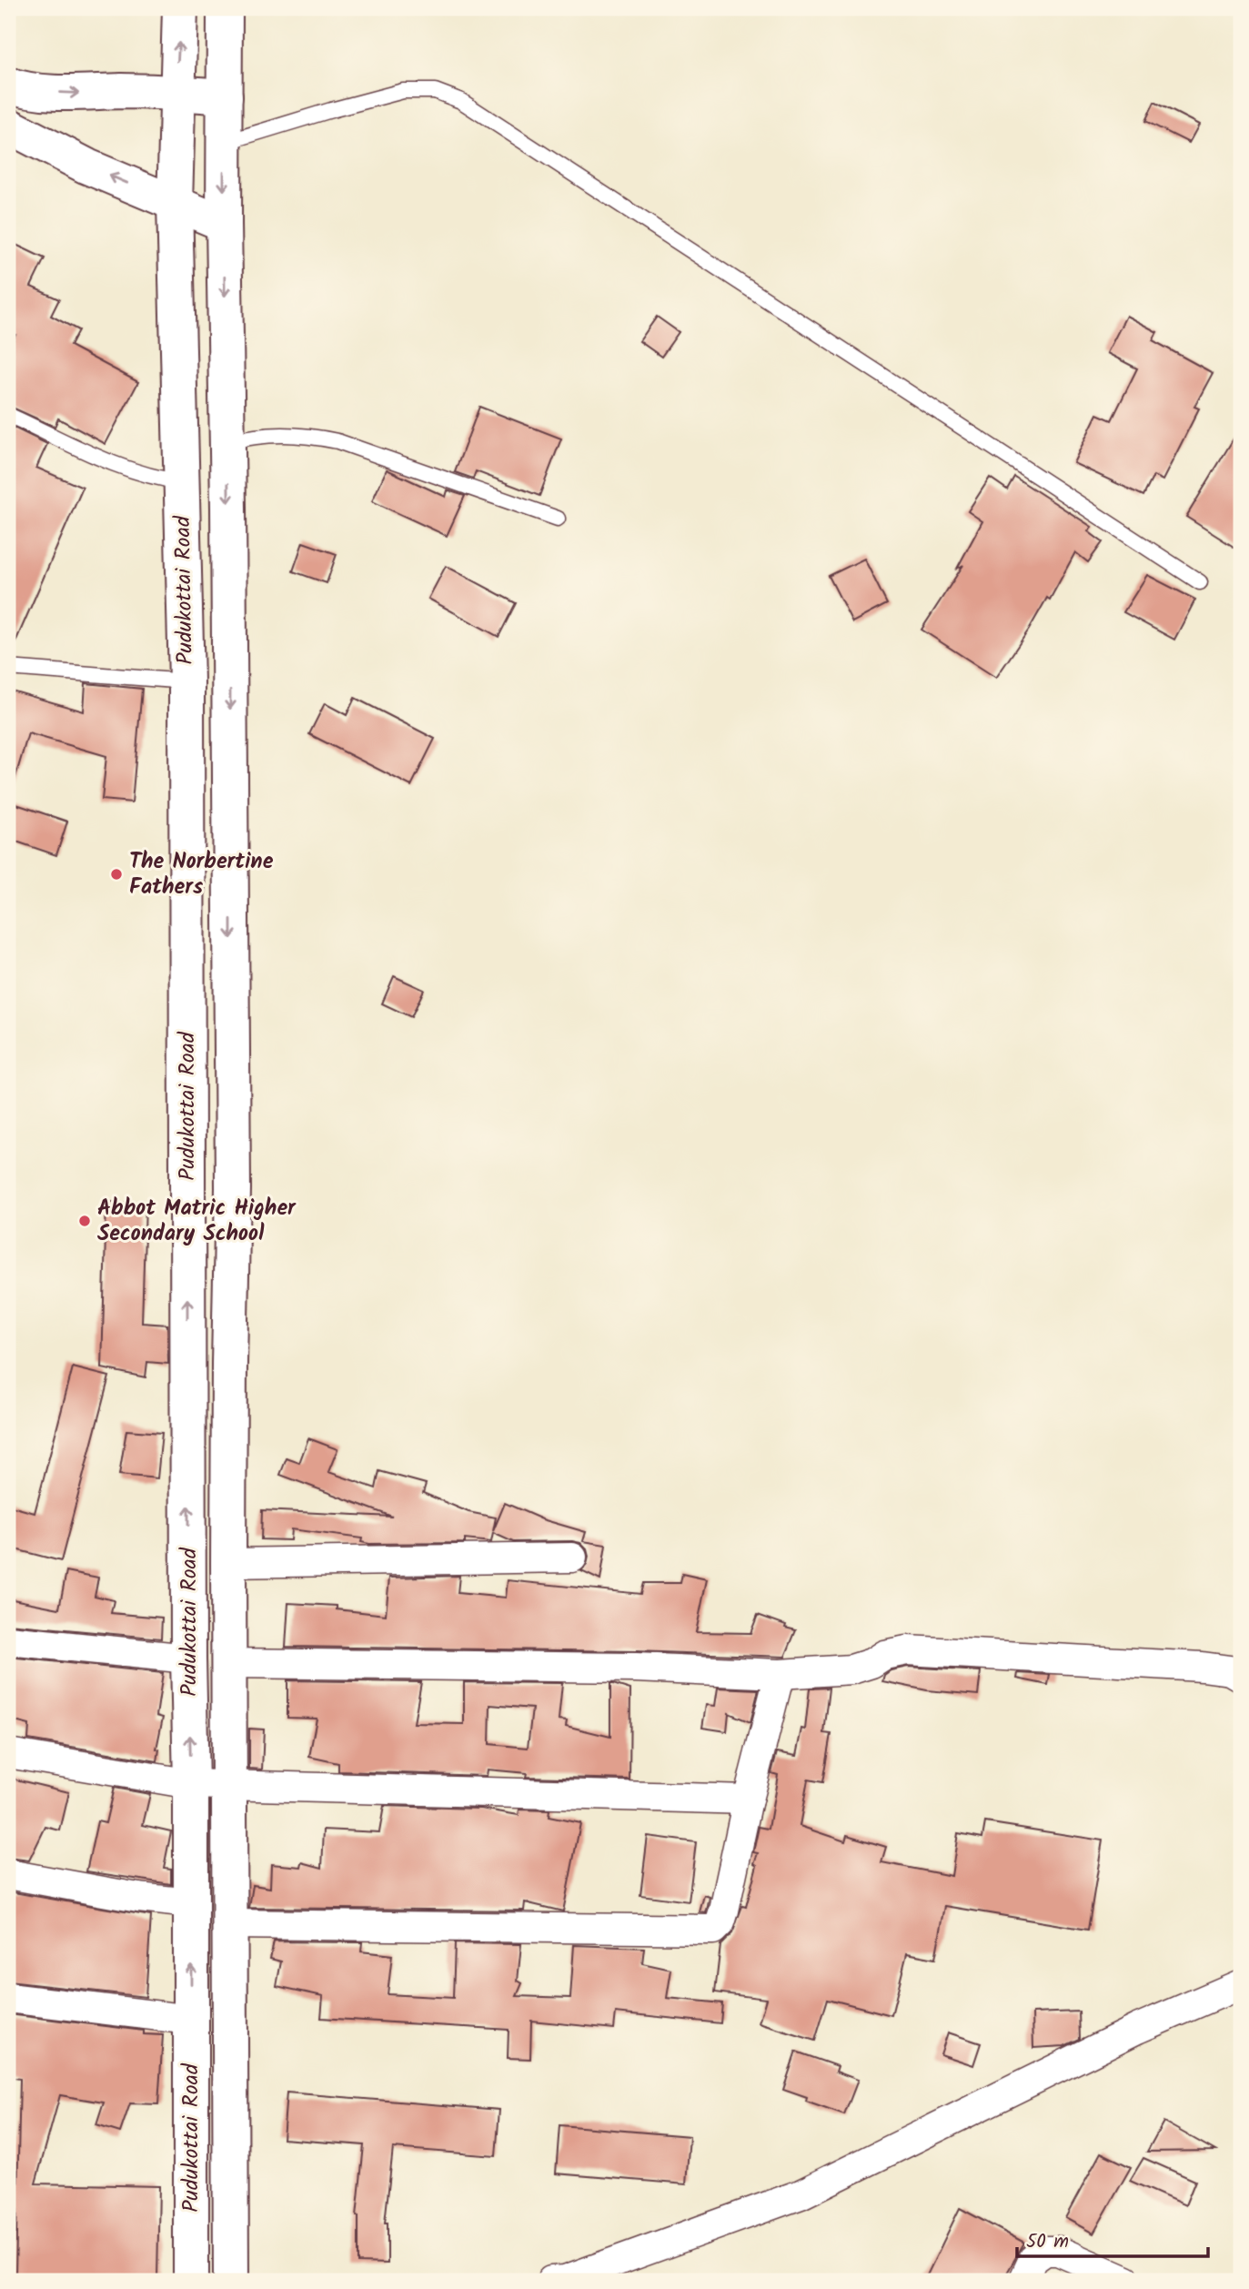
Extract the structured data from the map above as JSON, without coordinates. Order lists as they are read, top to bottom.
{
  "streets": {
    "main road": ["Pudukottai Road"]
  },
  "places": ["The Norbertine Fathers", "Abbot Matric Higher Secondary School"],
  "scale_bar": "50 m"
}
